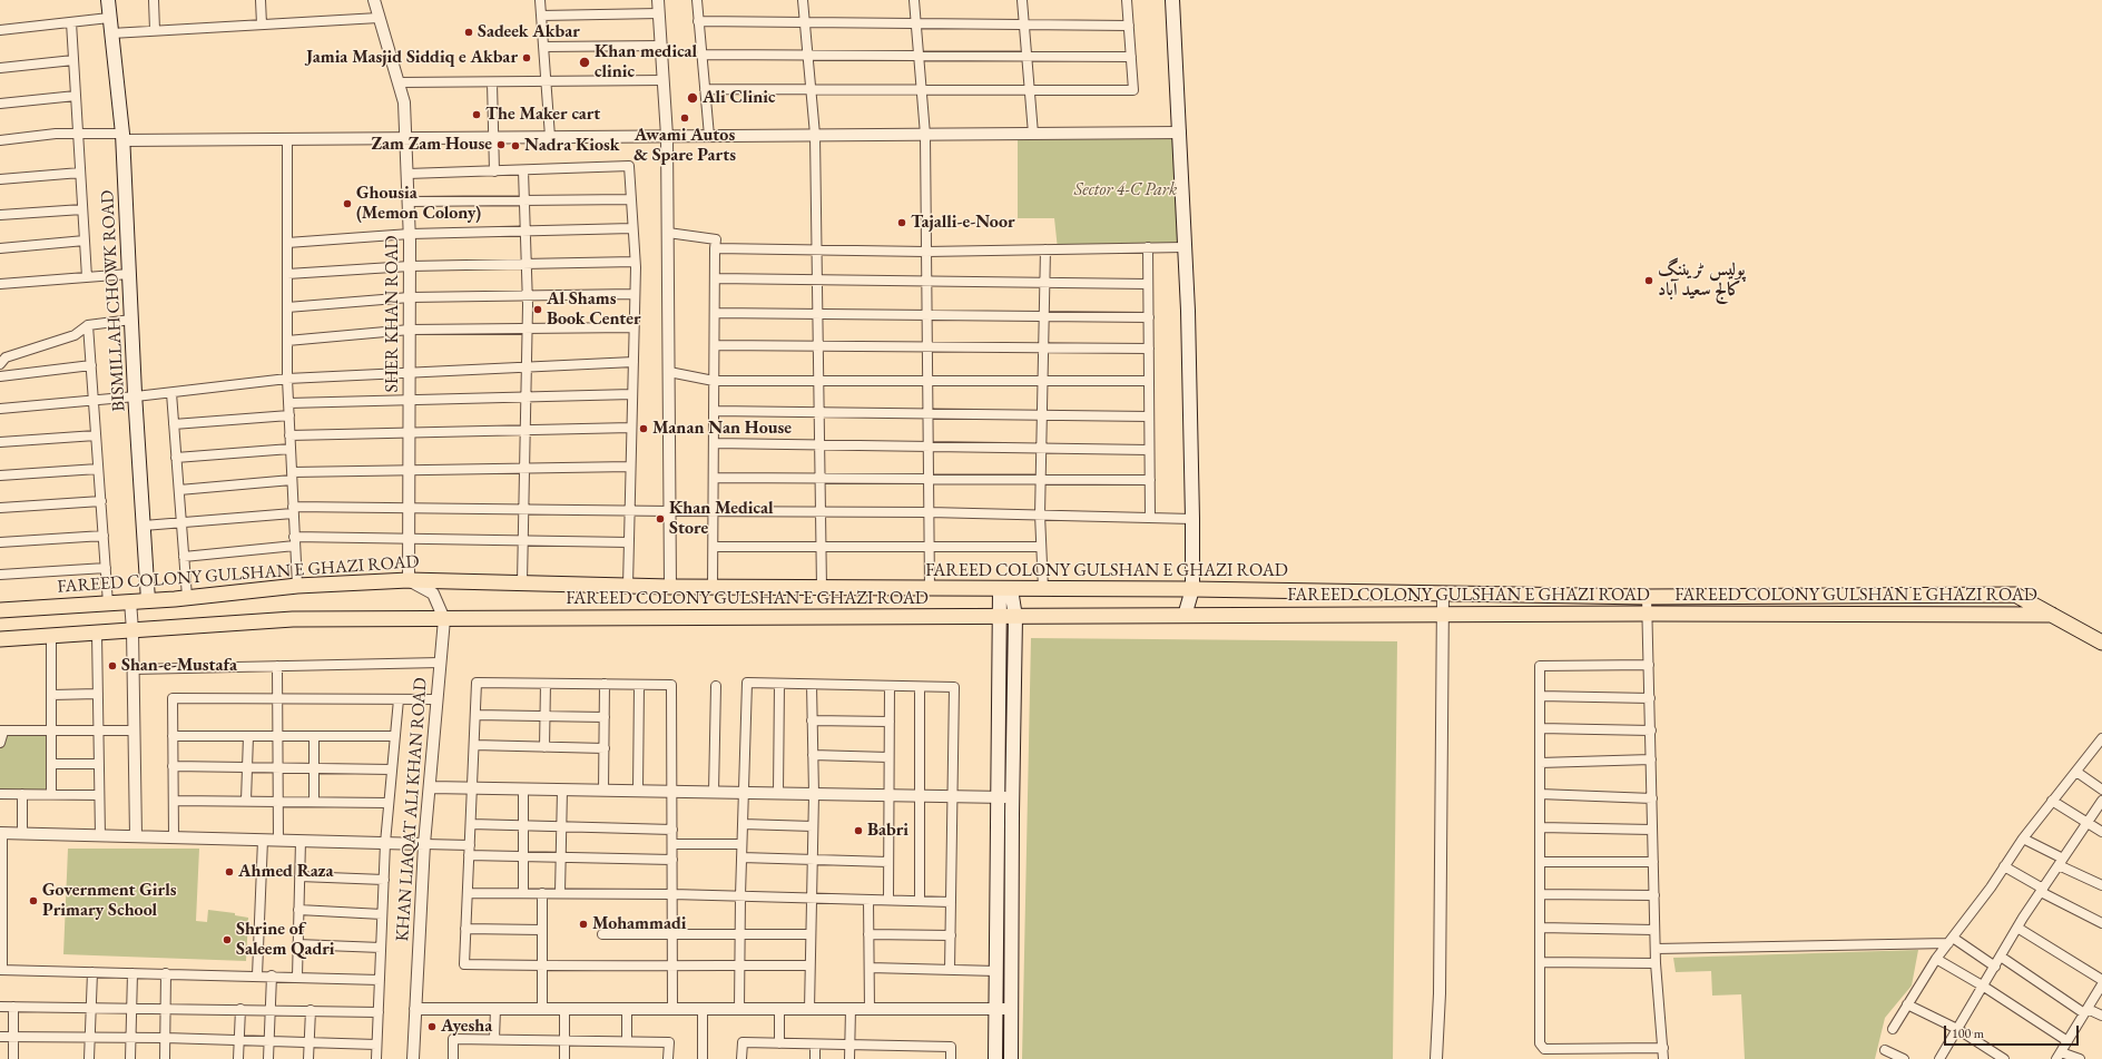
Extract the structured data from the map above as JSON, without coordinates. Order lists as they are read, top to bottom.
{
  "streets": {
    "main road": ["BISMILLAH CHOWK ROAD", "FAREED COLONY GULSHAN E GHAZI ROAD"],
    "street": ["SHER KHAN ROAD", "KHAN LIAQAT ALI KHAN ROAD"]
  },
  "crossings": [
    ["BISMILLAH CHOWK ROAD", "FAREED COLONY GULSHAN E GHAZI ROAD"],
    ["SHER KHAN ROAD", "FAREED COLONY GULSHAN E GHAZI ROAD"],
    ["SHER KHAN ROAD", "KHAN LIAQAT ALI KHAN ROAD"],
    ["FAREED COLONY GULSHAN E GHAZI ROAD", "KHAN LIAQAT ALI KHAN ROAD"]
  ],
  "parks": ["Sector 4-C Park"],
  "places": [
    "Sadeek Akbar",
    "Jamia Masjid Siddiq e Akbar",
    "Khan medical clinic",
    "Ali Clinic",
    "The Maker cart",
    "Awami Autos & Spare Parts",
    "Zam Zam House",
    "Nadra Kiosk",
    "Ghousia (Memon Colony)",
    "Tajalli-e-Noor",
    "پولیس ٹریننگ کالج سعید آباد",
    "Al Shams Book Center",
    "Manan Nan House",
    "Khan Medical Store",
    "Shan-e-Mustafa",
    "Babri",
    "Ahmed Raza",
    "Government Girls Primary School",
    "Mohammadi",
    "Shrine of Saleem Qadri",
    "Ayesha"
  ],
  "scale_bar": "100 m"
}
